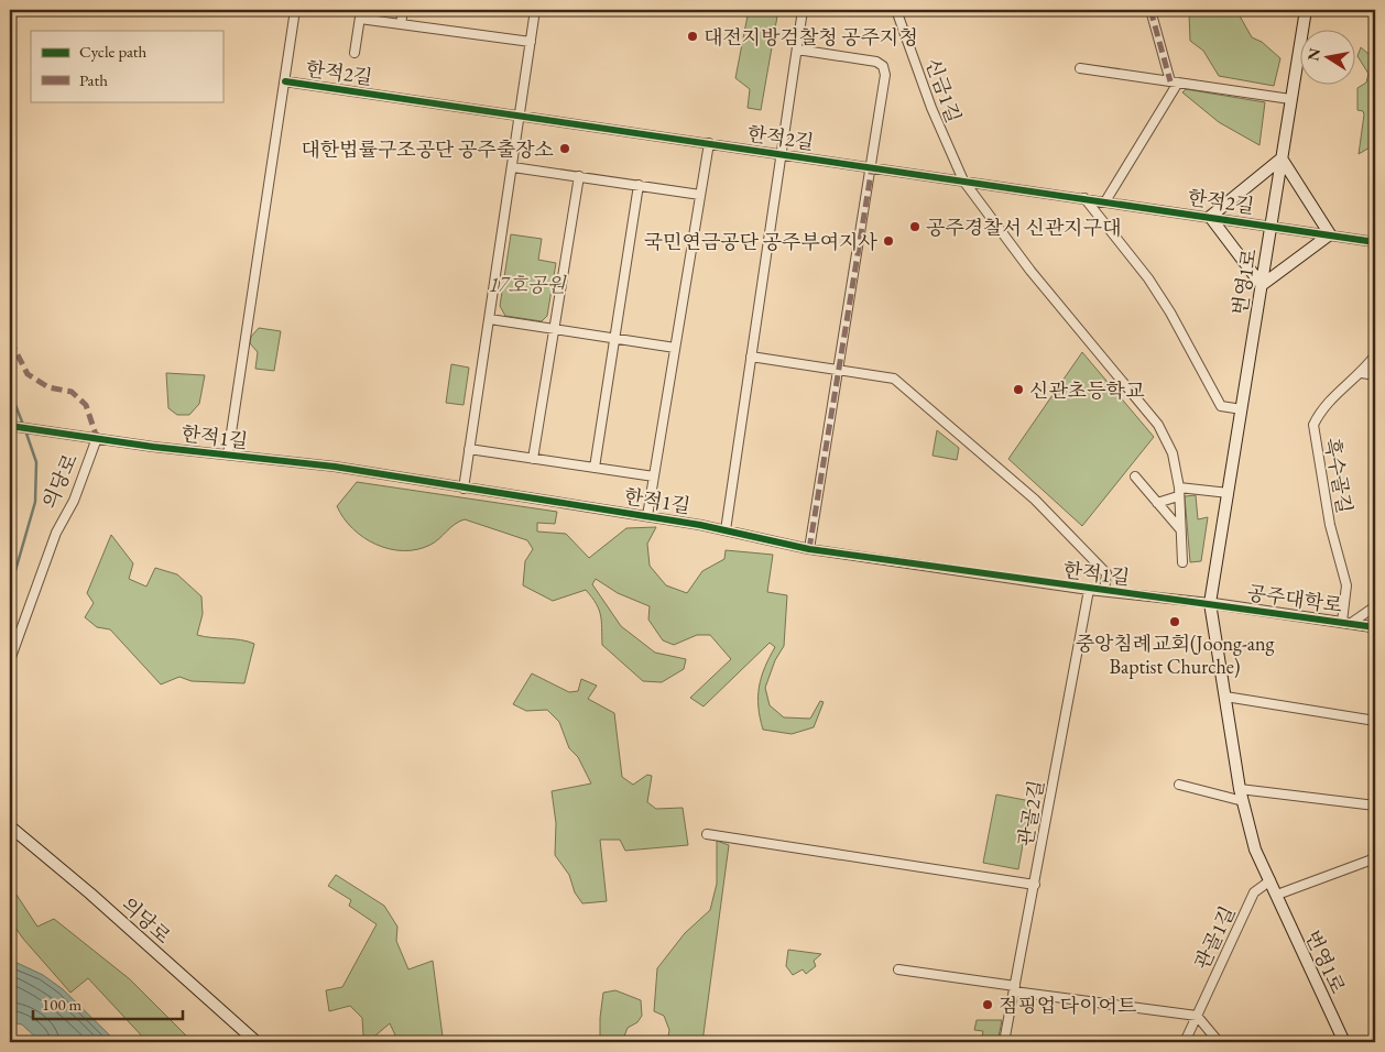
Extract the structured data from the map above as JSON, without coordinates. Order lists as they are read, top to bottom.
{
  "streets": {
    "main road": ["번영1로", "의당로"],
    "street": [
      "한적2길",
      "신금1길",
      "한적1길",
      "흑수골길",
      "공주대학로",
      "관골2길",
      "관골1길"
    ]
  },
  "crossings": [
    ["한적2길", "신금1길"],
    ["한적2길", "번영1로"],
    ["한적2길", "한적1길"],
    ["번영1로", "한적1길"],
    ["번영1로", "공주대학로"],
    ["번영1로", "관골1길"],
    ["한적1길", "의당로"],
    ["한적1길", "공주대학로"],
    ["한적1길", "관골2길"],
    ["흑수골길", "공주대학로"]
  ],
  "parks": ["17호공원"],
  "places": [
    "대전지방검찰청 공주지청",
    "대한법률구조공단 공주출장소",
    "공주경찰서 신관지구대",
    "국민연금공단 공주부여지사",
    "신관초등학교",
    "중앙침례교회(Joong-ang Baptist Churche)",
    "점핑업 다이어트"
  ],
  "legend": ["Cycle path", "Path"],
  "scale_bar": "100 m",
  "north": "left"
}
